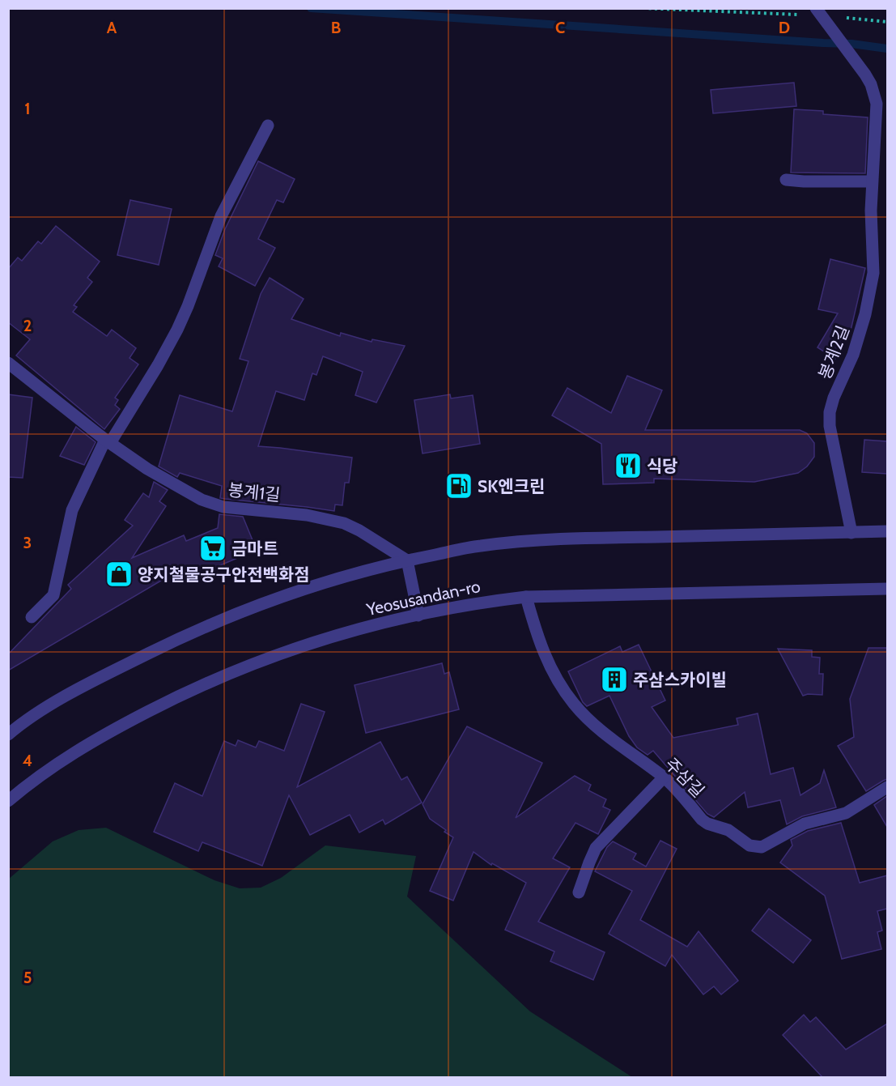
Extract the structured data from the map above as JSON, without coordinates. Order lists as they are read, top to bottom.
{
  "streets": {
    "street": [
      "봉계2길",
      "봉계1길",
      "Yeosusandan-ro",
      "주삼길"
    ]
  },
  "crossings": [
    ["Yeosusandan-ro", "주삼길"]
  ],
  "places": {
    "restaurant": ["식당"],
    "fuel station": ["SK엔크린"],
    "supermarket": ["금마트"],
    "shop": ["양지철물공구안전백화점"],
    "building": ["주삼스카이빌"]
  },
  "grid": {
    "columns": [
      "A",
      "B",
      "C",
      "D"
    ],
    "rows": [
      "1",
      "2",
      "3",
      "4",
      "5"
    ]
  }
}
